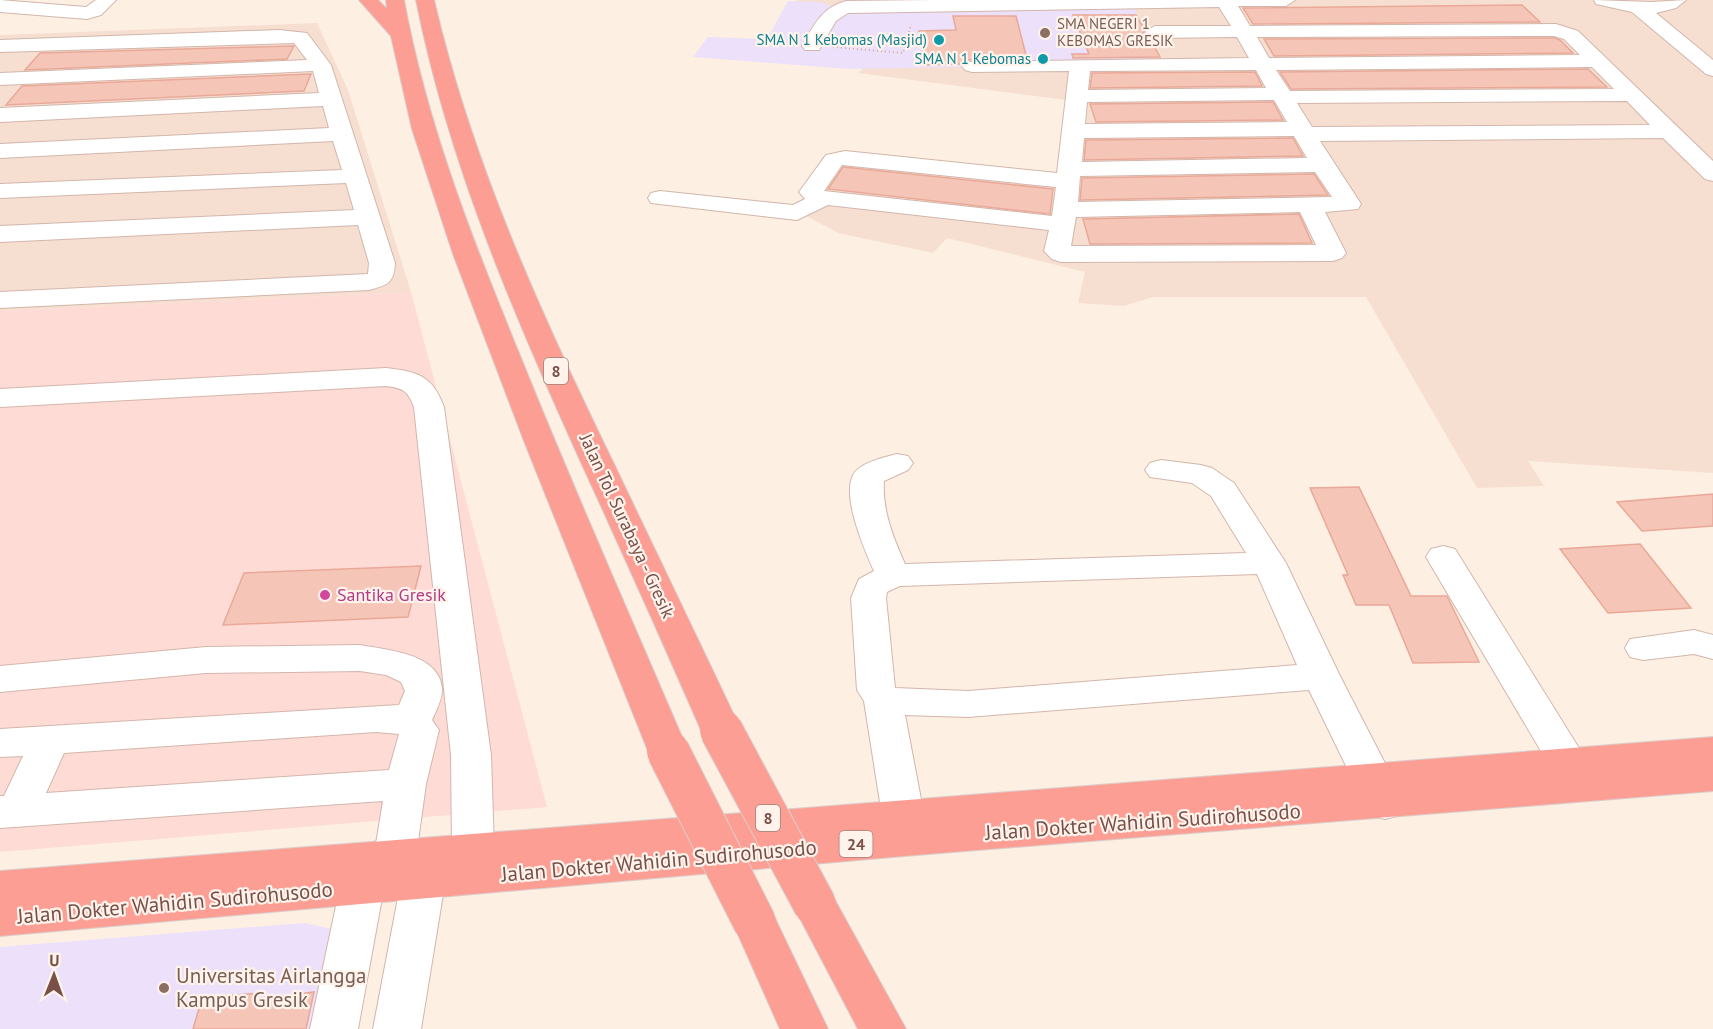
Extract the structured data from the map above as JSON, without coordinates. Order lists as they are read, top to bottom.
{
  "streets": {
    "highway": [
      "8",
      "Jalan Tol Surabaya - Gresik",
      "Jalan Dokter Wahidin Sudirohusodo",
      "24"
    ]
  },
  "places": [
    "SMA NEGERI 1 KEBOMAS GRESIK",
    "SMA N 1 Kebomas (Masjid)",
    "SMA N 1 Kebomas",
    "Santika Gresik",
    "Universitas Airlangga Kampus Gresik"
  ],
  "north": "top"
}
